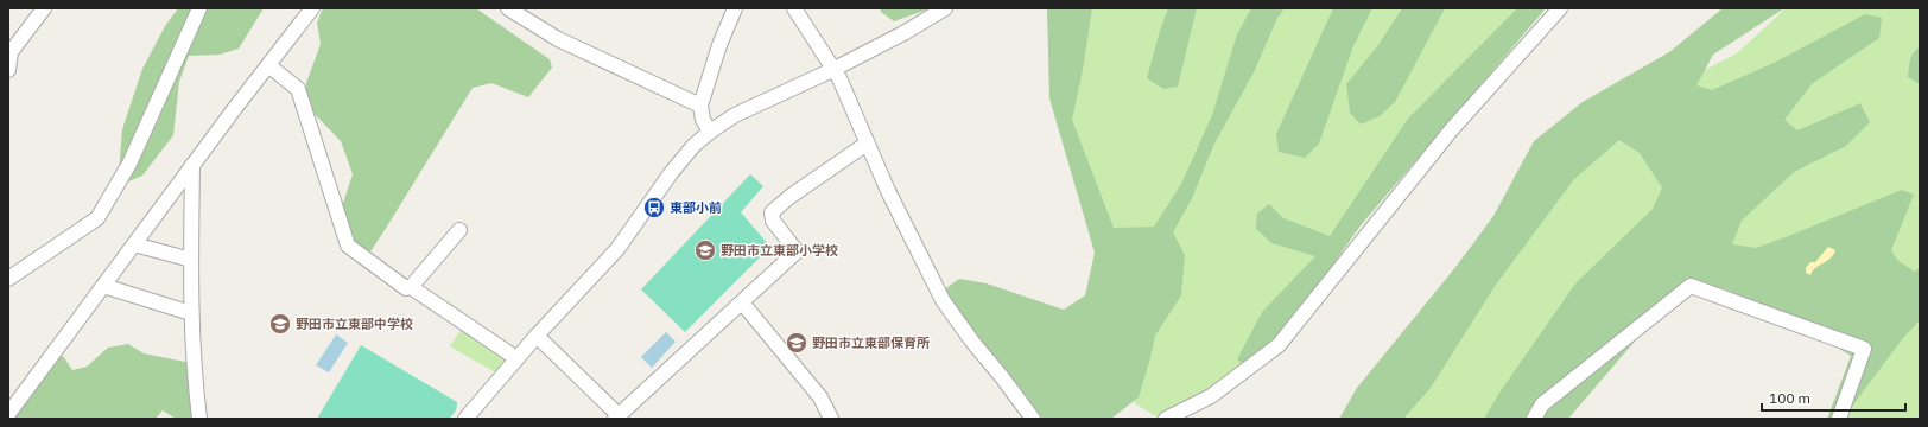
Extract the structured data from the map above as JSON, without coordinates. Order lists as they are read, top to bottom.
{
  "places": {
    "bus stop": ["東部小前"],
    "school or university": ["野田市立東部小学校", "野田市立東部中学校", "野田市立東部保育所"]
  },
  "scale_bar": "100 m"
}
